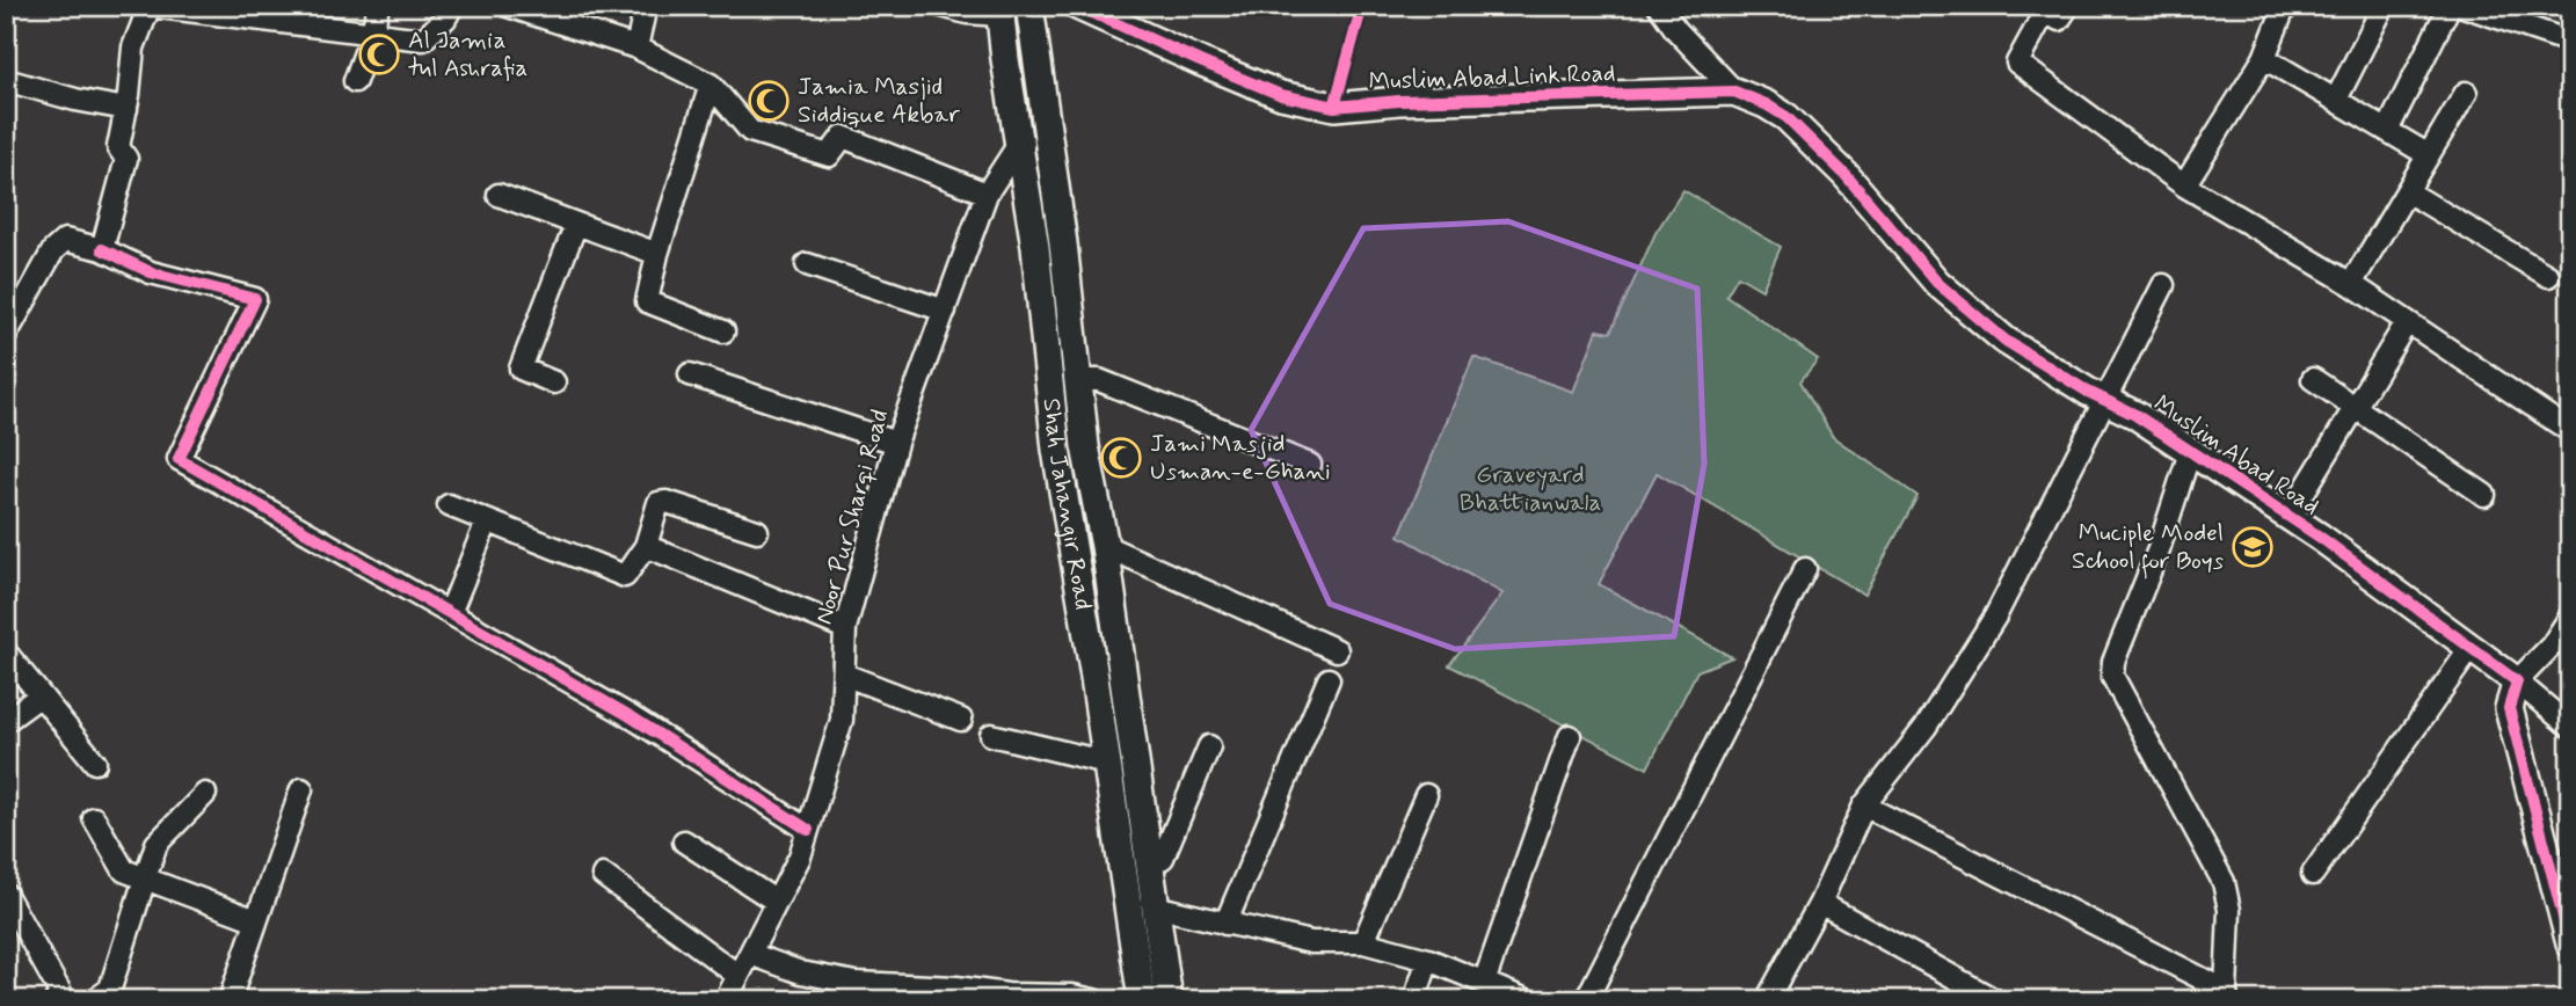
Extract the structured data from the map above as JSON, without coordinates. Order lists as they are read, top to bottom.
{
  "streets": {
    "street": [
      "Muslim Abad Link Road",
      "Muslim Abad Road",
      "Shah Jahangir Road",
      "Noor Pur Sharqi Road"
    ]
  },
  "crossings": [
    ["Muslim Abad Link Road", "Muslim Abad Road"],
    ["Shah Jahangir Road", "Noor Pur Sharqi Road"]
  ],
  "parks": ["Graveyard Bhattianwala"],
  "places": {
    "mosque": ["Al Jamia tul Ashrafia", "Jamia Masjid Siddique Akbar", "Jami Masjid Usman-e-Ghani"],
    "school or university": ["Muciple Model School for Boys"]
  }
}
